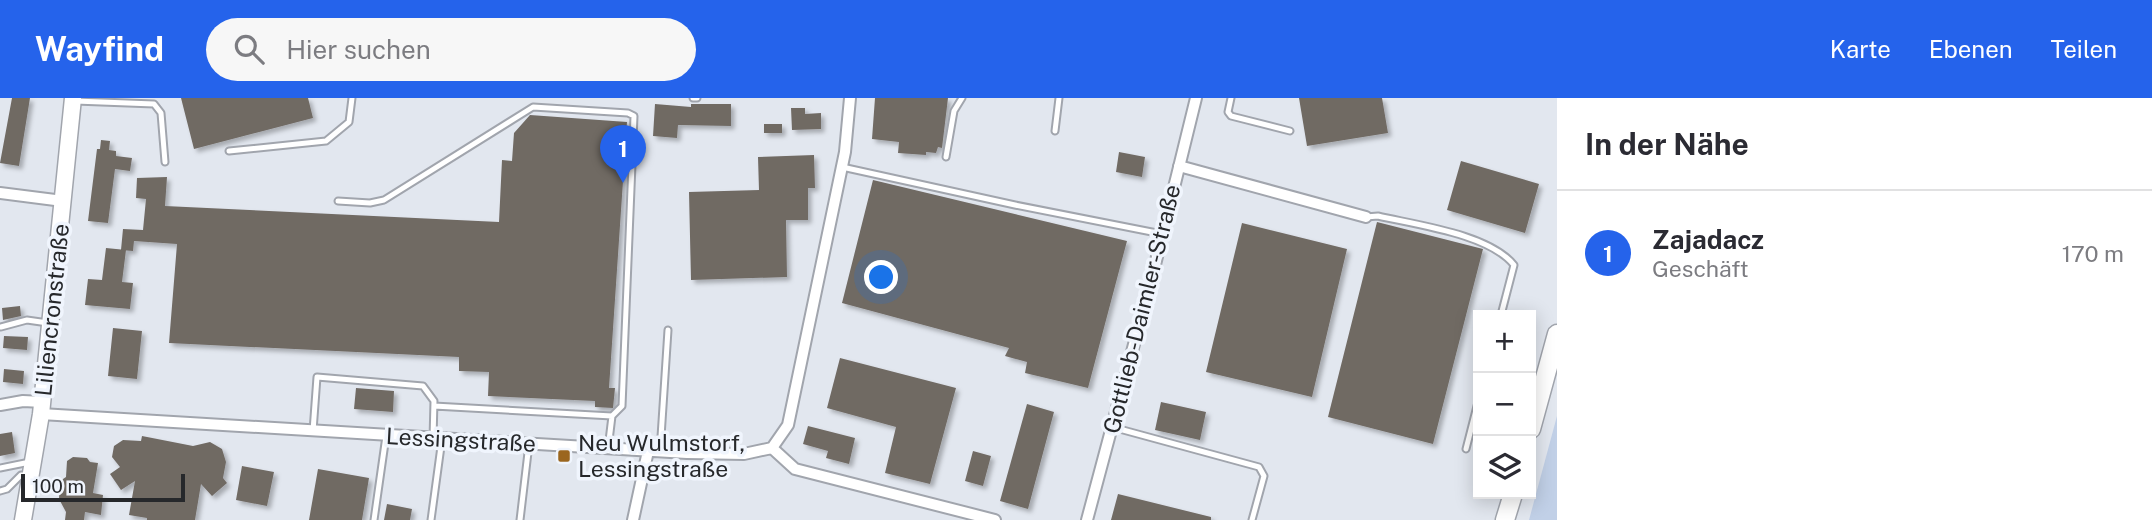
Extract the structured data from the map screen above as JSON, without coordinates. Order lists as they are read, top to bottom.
{
  "streets": {
    "street": ["Gottlieb-Daimler-Straße", "Liliencronstraße", "Lessingstraße"]
  },
  "crossings": [
    ["Liliencronstraße", "Lessingstraße"]
  ],
  "places": {
    "transit": ["Neu Wulmstorf, Lessingstraße"]
  },
  "scale_bar": "100 m",
  "page": {
    "header": "Wayfind",
    "search": "Hier suchen",
    "nav": ["Karte", "Ebenen", "Teilen"],
    "heading": "In der Nähe",
    "pins": "1",
    "list": [
      {
        "mark": "1",
        "name": "Zajadacz",
        "note": "Geschäft",
        "value": "170 m"
      }
    ],
    "map_buttons": ["+", "−"],
    "scale": "100 m"
  }
}
